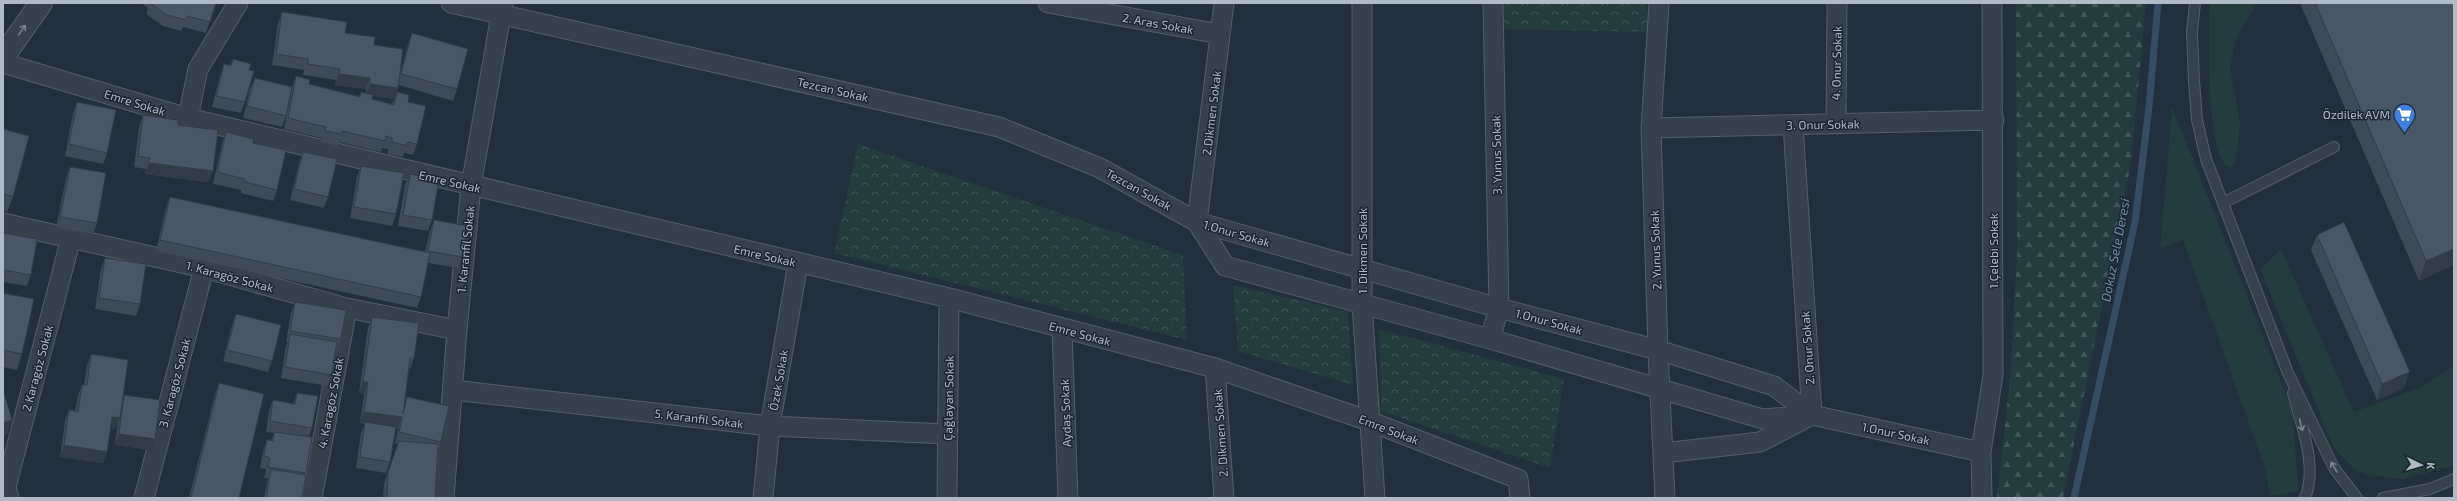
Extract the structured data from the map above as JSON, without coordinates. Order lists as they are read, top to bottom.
{
  "streets": {
    "street": [
      "2. Aras Sokak",
      "4. Onur Sokak",
      "Tezcan Sokak",
      "Emre Sokak",
      "2.Dikmen Sokak",
      "3. Onur Sokak",
      "3. Yunus Sokak",
      "1.Onur Sokak",
      "1. Karanfil Sokak",
      "2. Yunus Sokak",
      "1. Dikmen Sokak",
      "1.Çelebi Sokak",
      "1. Karagöz Sokak",
      "2. Onur Sokak",
      "2 Karagöz Sokak",
      "Özek Sokak",
      "3. Karagöz Sokak",
      "Çağlayan Sokak",
      "4. Karagöz Sokak",
      "Aydaş Sokak",
      "5. Karanfil Sokak",
      "2. Dikmen Sokak"
    ]
  },
  "crossings": [
    ["2. Aras Sokak", "2.Dikmen Sokak"],
    ["4. Onur Sokak", "3. Onur Sokak"],
    ["Tezcan Sokak", "2.Dikmen Sokak"],
    ["Tezcan Sokak", "1.Onur Sokak"],
    ["Tezcan Sokak", "1. Karanfil Sokak"],
    ["Emre Sokak", "1. Karanfil Sokak"],
    ["Emre Sokak", "1. Dikmen Sokak"],
    ["Emre Sokak", "Özek Sokak"],
    ["Emre Sokak", "Çağlayan Sokak"],
    ["Emre Sokak", "Aydaş Sokak"],
    ["Emre Sokak", "2. Dikmen Sokak"],
    ["2.Dikmen Sokak", "1.Onur Sokak"],
    ["3. Onur Sokak", "2. Yunus Sokak"],
    ["3. Onur Sokak", "1.Çelebi Sokak"],
    ["3. Onur Sokak", "2. Onur Sokak"],
    ["3. Yunus Sokak", "1.Onur Sokak"],
    ["1.Onur Sokak", "2. Yunus Sokak"],
    ["1.Onur Sokak", "1. Dikmen Sokak"],
    ["1.Onur Sokak", "1.Çelebi Sokak"],
    ["1.Onur Sokak", "2. Onur Sokak"],
    ["1. Karanfil Sokak", "1. Karagöz Sokak"],
    ["1. Karanfil Sokak", "5. Karanfil Sokak"],
    ["1. Karagöz Sokak", "2 Karagöz Sokak"],
    ["1. Karagöz Sokak", "3. Karagöz Sokak"],
    ["1. Karagöz Sokak", "4. Karagöz Sokak"],
    ["Özek Sokak", "5. Karanfil Sokak"],
    ["Çağlayan Sokak", "5. Karanfil Sokak"]
  ],
  "water": ["Dokuz Sele Deresi"],
  "places": {
    "supermarket": ["Özdilek AVM"]
  },
  "north": "right"
}
